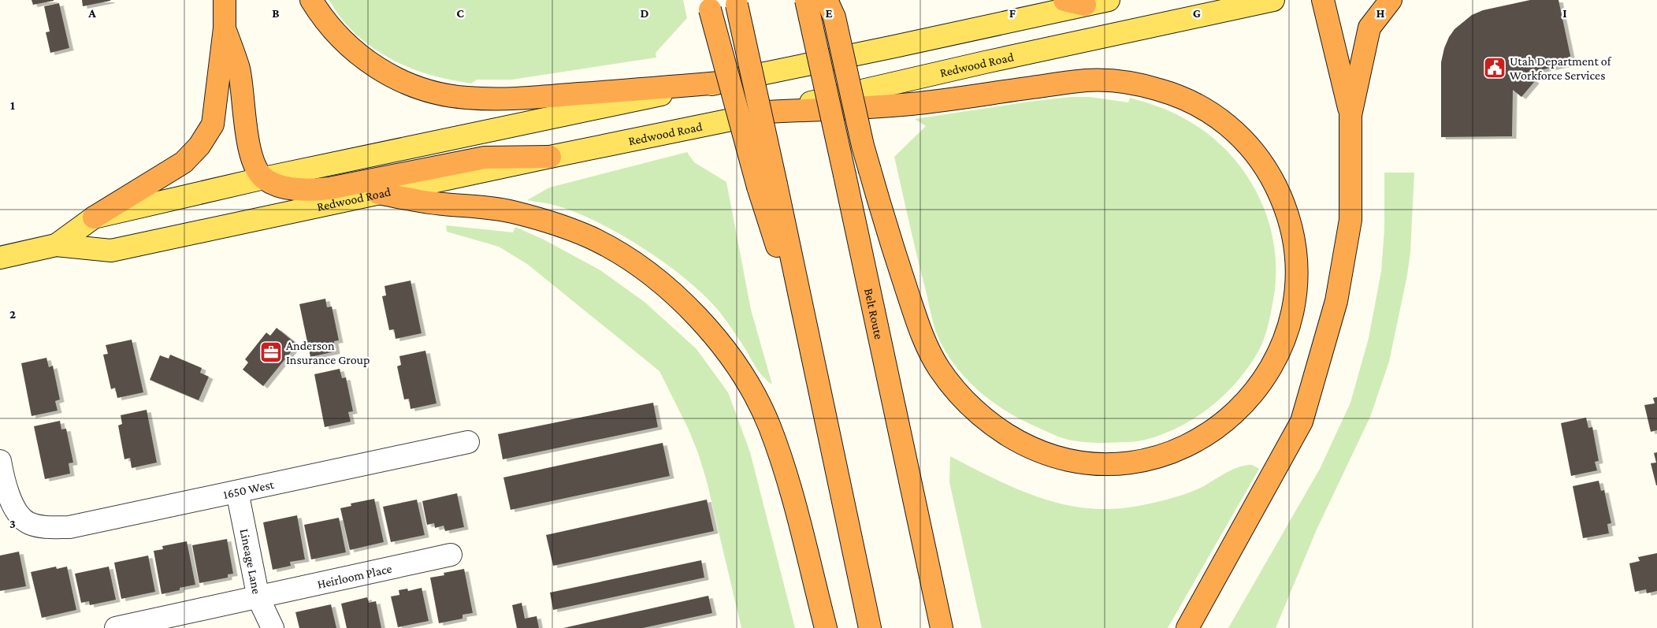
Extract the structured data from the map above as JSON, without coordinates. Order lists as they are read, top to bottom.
{
  "streets": {
    "highway": ["Belt Route"],
    "main road": ["Redwood Road"],
    "street": ["1650 West", "Lineage Lane", "Heirloom Place"]
  },
  "crossings": [
    ["1650 West", "Lineage Lane"],
    ["Lineage Lane", "Heirloom Place"]
  ],
  "places": {
    "public building": ["Utah Department of Workforce Services"],
    "office": ["Anderson Insurance Group"]
  },
  "grid": {
    "columns": [
      "A",
      "B",
      "C",
      "D",
      "E",
      "F",
      "G",
      "H",
      "I"
    ],
    "rows": ["1", "2", "3"]
  }
}
